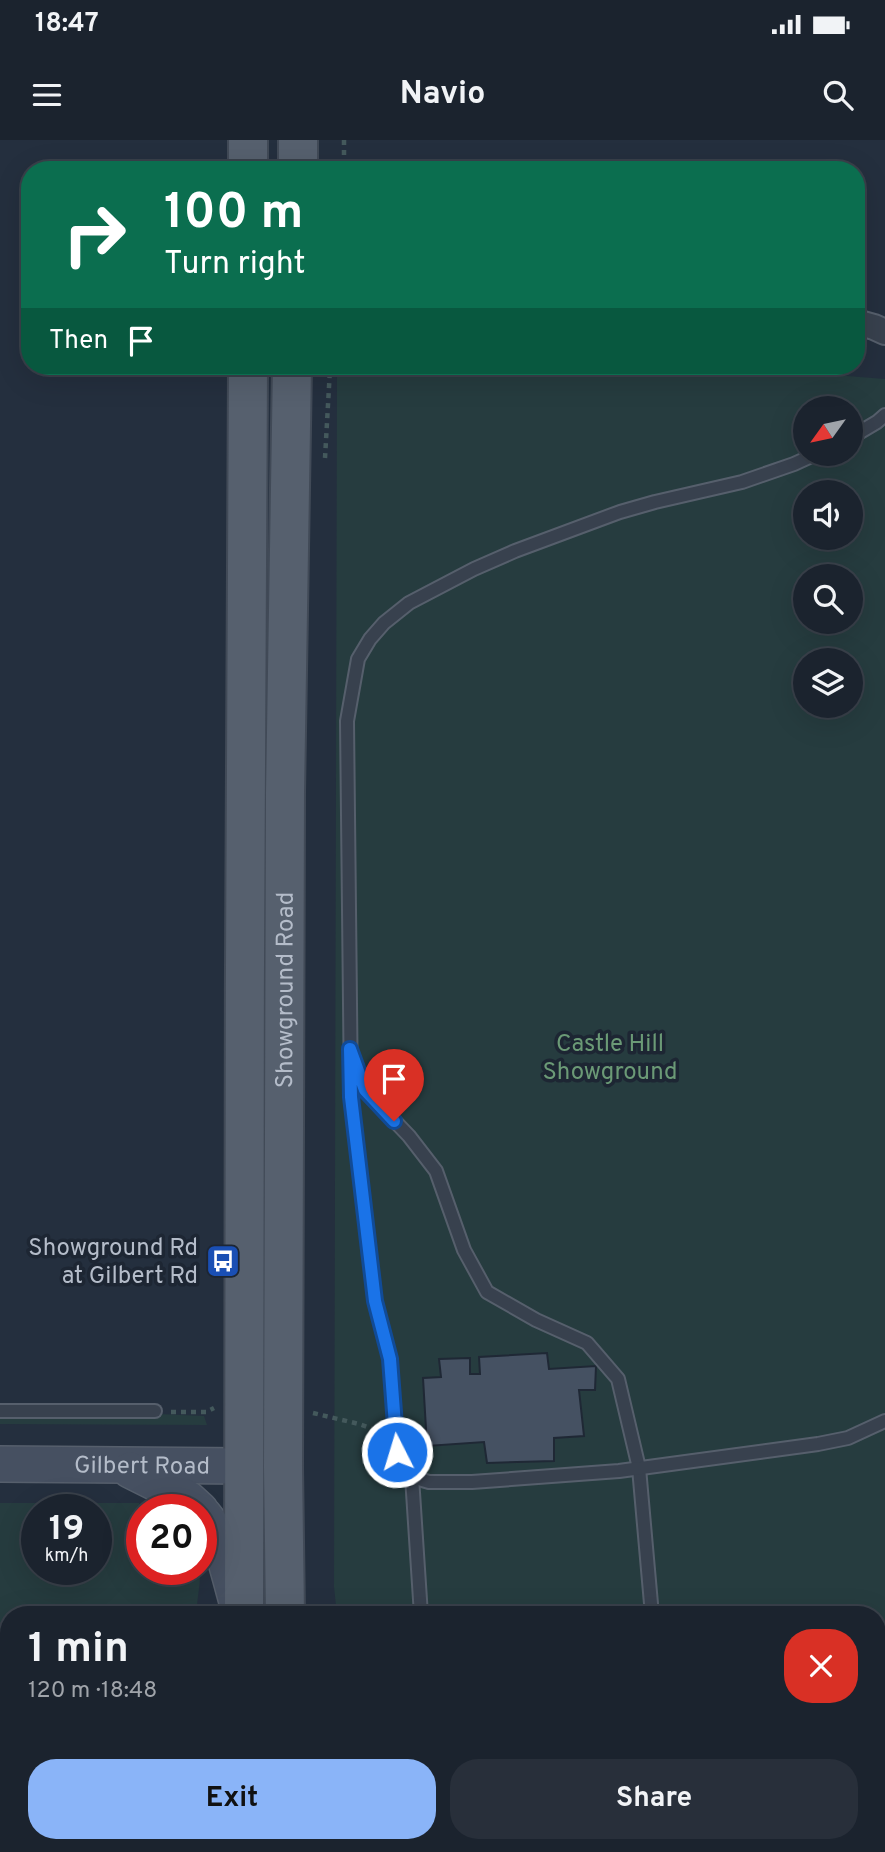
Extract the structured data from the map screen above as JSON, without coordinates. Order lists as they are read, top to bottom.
{
  "streets": {
    "main road": ["Showground Road", "Gilbert Road"]
  },
  "crossings": [
    ["Showground Road", "Gilbert Road"]
  ],
  "parks": ["Castle Hill Showground"],
  "places": {
    "bus stop": ["Showground Rd at Gilbert Rd"]
  },
  "north": "bottom left",
  "page": {
    "status": "18:47",
    "header": "Navio",
    "turn": ["100 m", "Turn right"],
    "then": "Then",
    "speed": "19 km/h",
    "limit": "20",
    "heading": ["1 min", "120 m · 18:48"],
    "buttons": ["Exit", "Share"]
  }
}
